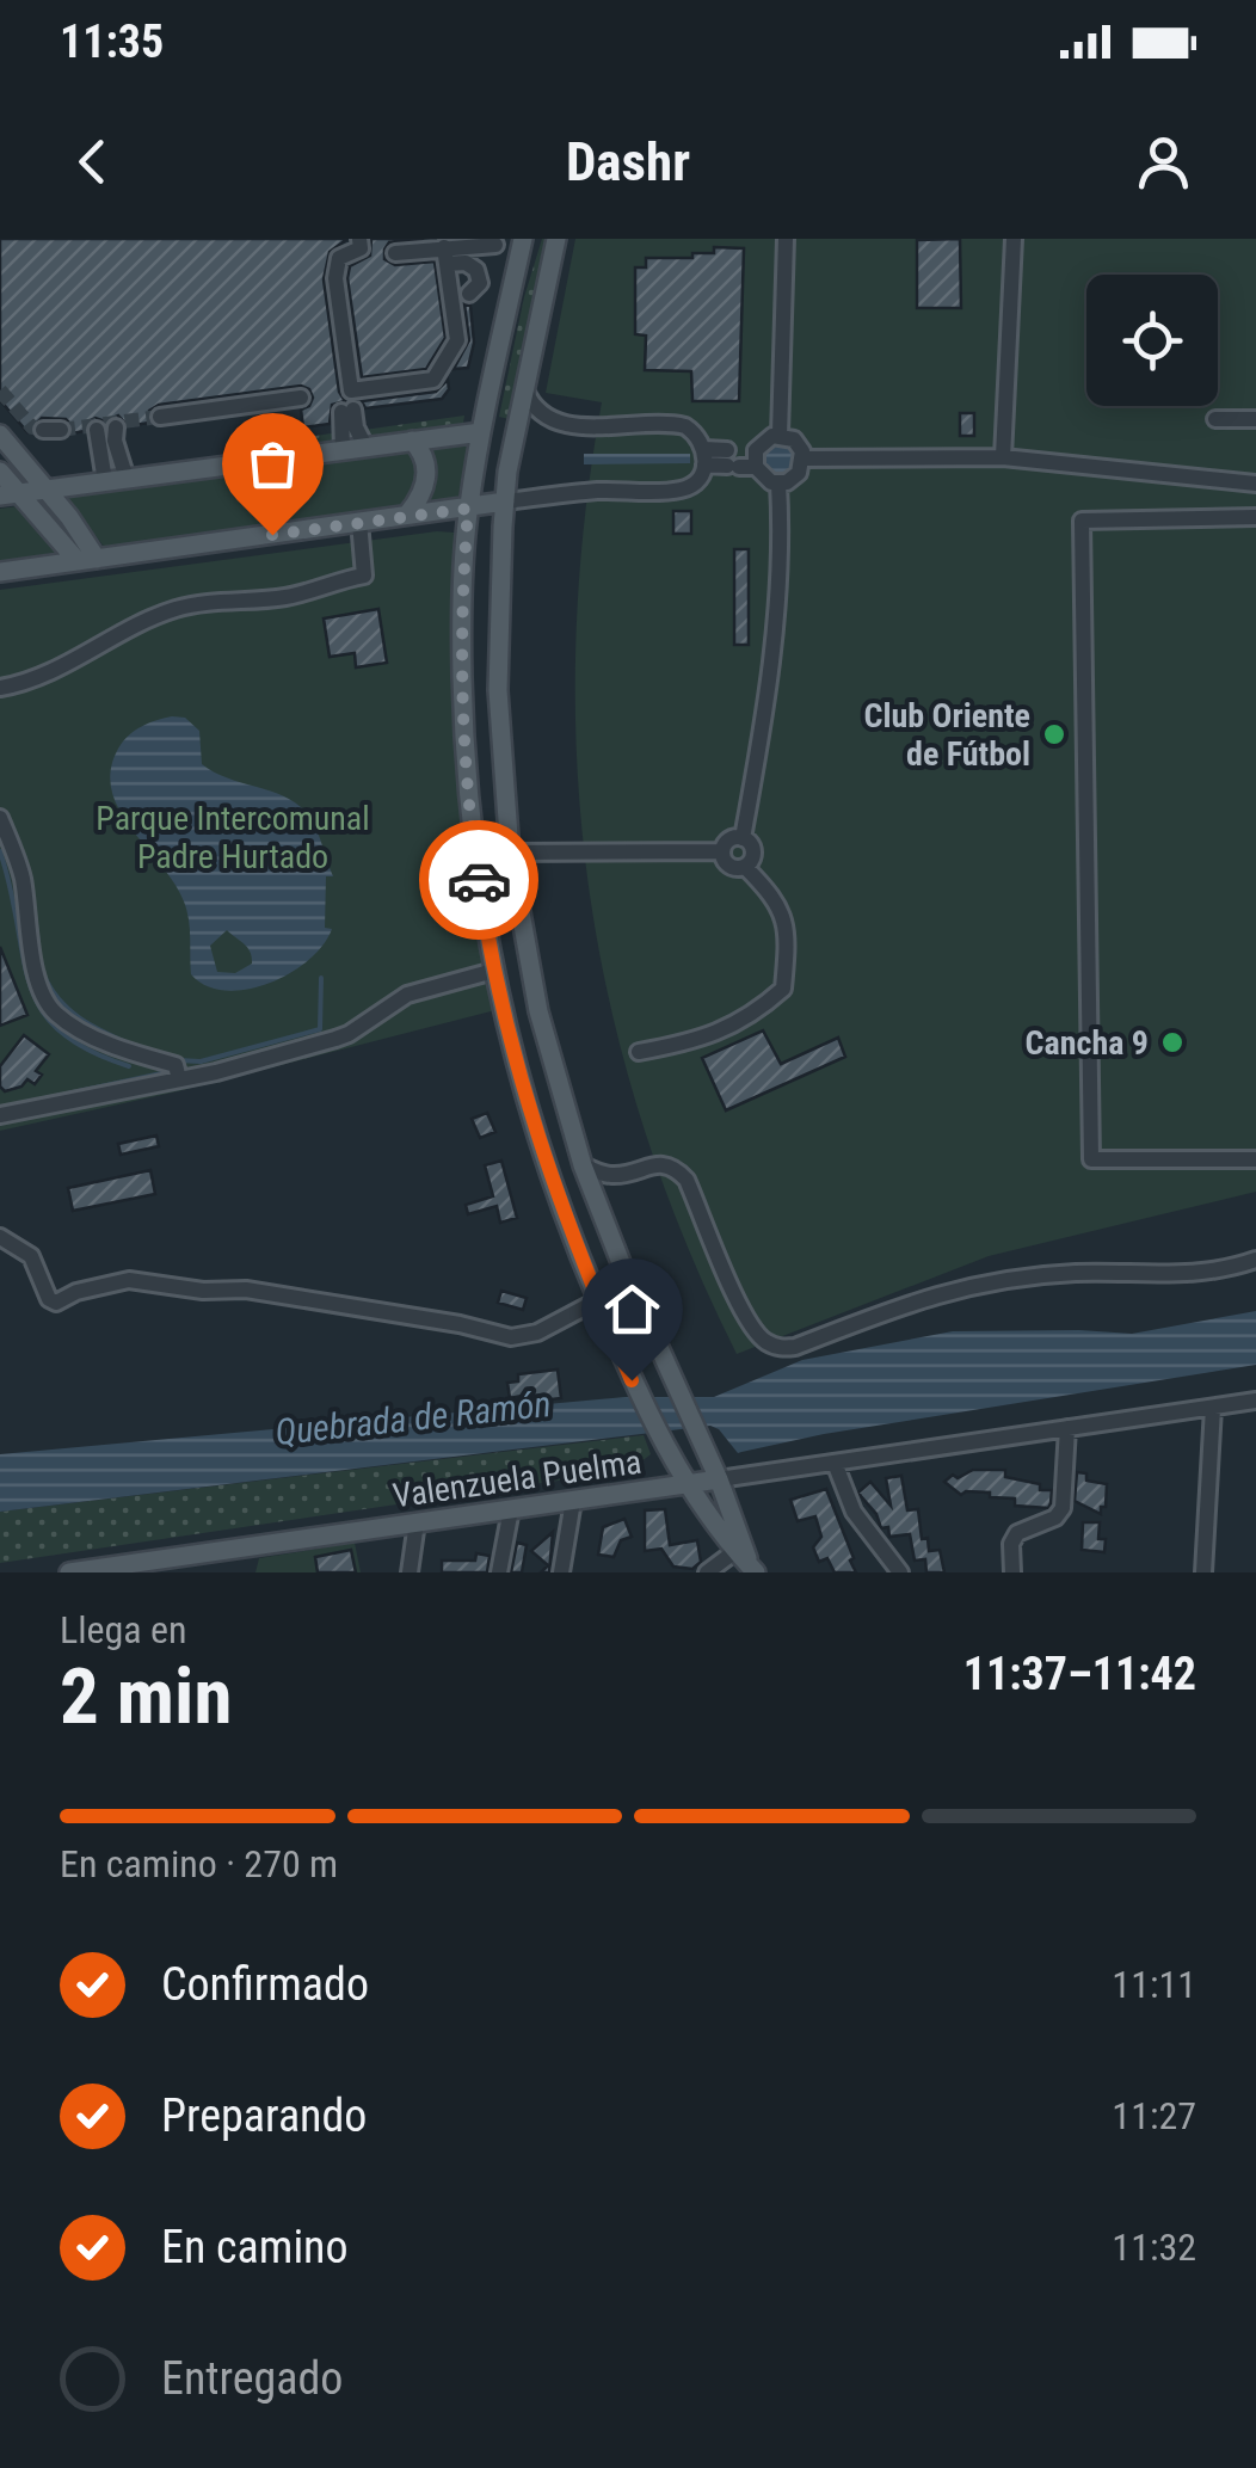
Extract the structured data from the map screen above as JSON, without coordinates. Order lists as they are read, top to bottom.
{
  "streets": {
    "main road": ["Valenzuela Puelma"]
  },
  "water": ["Quebrada de Ramón"],
  "parks": ["Parque Intercomunal Padre Hurtado"],
  "places": ["Club Oriente de Fútbol", "Cancha 9"],
  "page": {
    "status": "11:35",
    "header": "Dashr",
    "heading": ["2 min", "Llega en", "11:37–11:42"],
    "bar": "En camino · 270 m",
    "list": [
      ["Confirmado", "11:11"],
      ["Preparando", "11:27"],
      ["En camino", "11:32"],
      "Entregado"
    ]
  }
}
